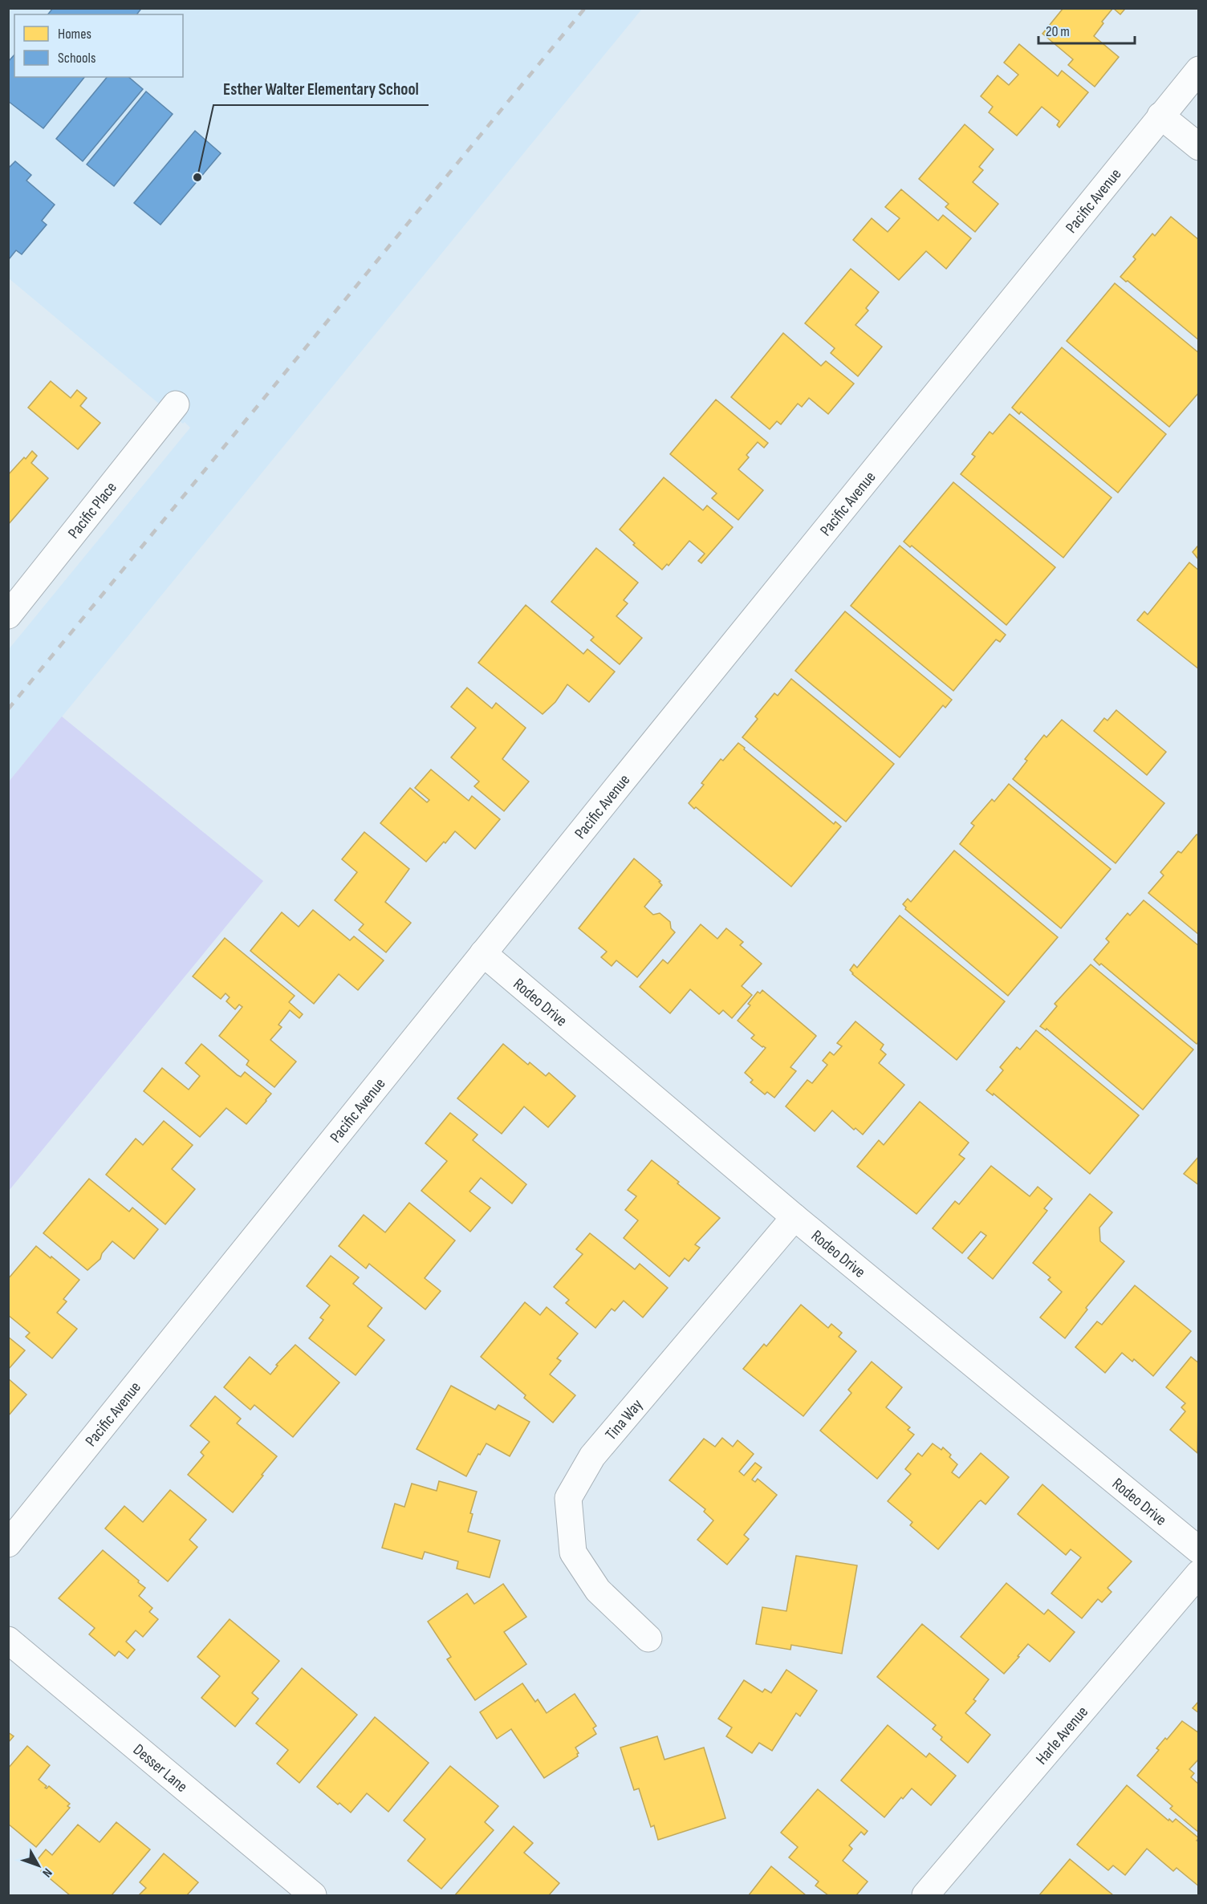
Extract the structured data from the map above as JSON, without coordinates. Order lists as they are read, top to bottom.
{
  "streets": {
    "street": [
      "Pacific Avenue",
      "Pacific Place",
      "Rodeo Drive",
      "Tina Way",
      "Harle Avenue",
      "Desser Lane"
    ]
  },
  "crossings": [
    ["Pacific Avenue", "Rodeo Drive"],
    ["Rodeo Drive", "Tina Way"]
  ],
  "places": ["Esther Walter Elementary School"],
  "legend": ["Homes", "Schools"],
  "scale_bar": "20 m",
  "north": "bottom right"
}
